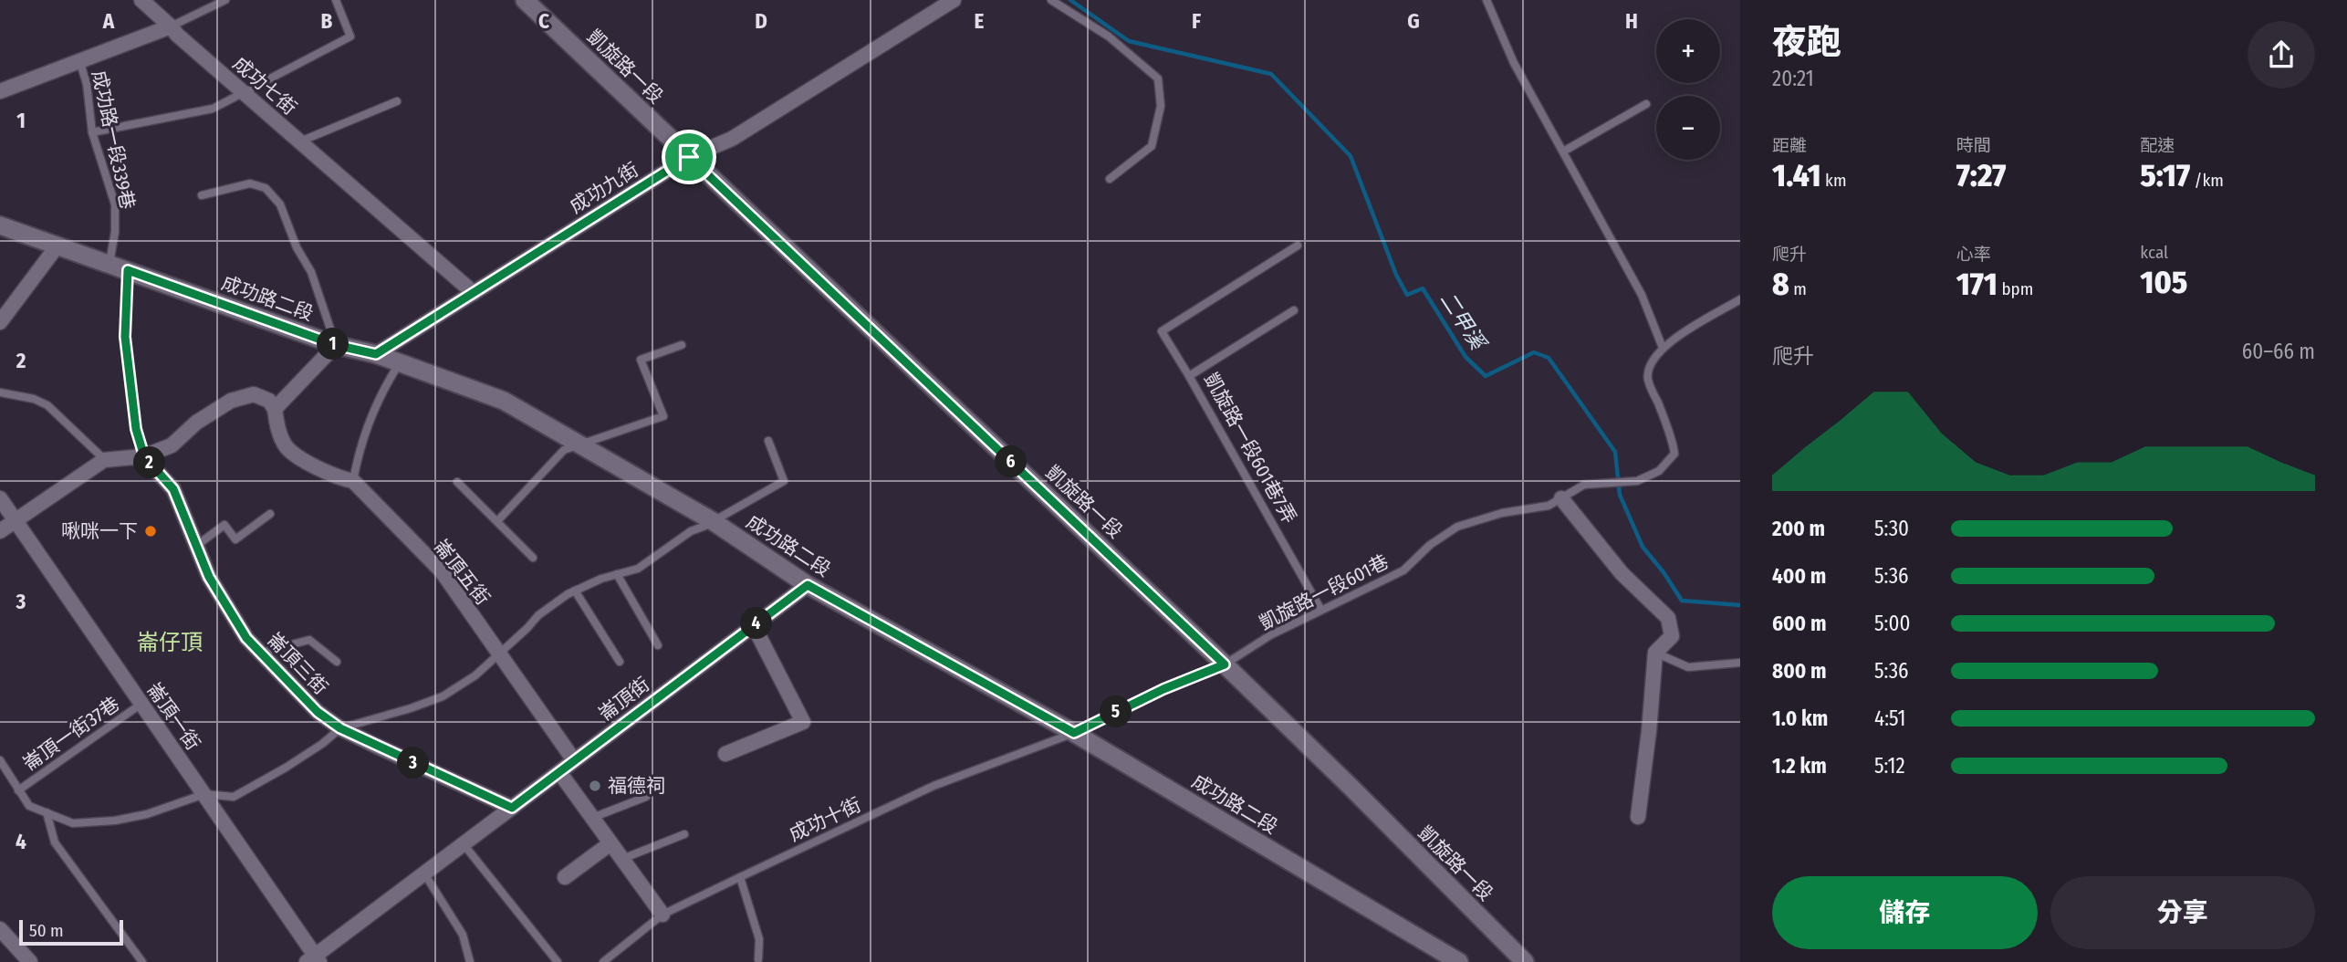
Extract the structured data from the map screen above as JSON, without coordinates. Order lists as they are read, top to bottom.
{
  "streets": {
    "street": [
      "凱旋路一段",
      "成功七街",
      "成功九街",
      "成功路二段",
      "崙頂五街",
      "崙頂三街",
      "崙頂街",
      "崙頂一街"
    ],
    "lane": [
      "成功路一段339巷",
      "凱旋路一段601巷7弄",
      "凱旋路一段601巷",
      "崙頂一街37巷",
      "成功十街"
    ]
  },
  "crossings": [
    ["凱旋路一段", "成功九街"],
    ["凱旋路一段", "凱旋路一段601巷"],
    ["成功七街", "成功九街"],
    ["成功路一段339巷", "成功路二段"],
    ["成功九街", "成功路二段"],
    ["成功路二段", "凱旋路一段601巷"],
    ["成功路二段", "崙頂街"],
    ["成功路二段", "成功十街"],
    ["凱旋路一段601巷7弄", "凱旋路一段601巷"],
    ["崙頂五街", "崙頂街"],
    ["凱旋路一段601巷", "成功十街"],
    ["崙頂三街", "崙頂街"],
    ["崙頂街", "崙頂一街"],
    ["崙頂一街", "崙頂一街37巷"]
  ],
  "districts": ["崙仔頂"],
  "water": ["二甲溪"],
  "places": ["啾咪一下", "福德祠"],
  "scale_bar": "50 m",
  "page": {
    "heading": ["夜跑", "20:21"],
    "map_buttons": ["+", "−"],
    "stats": [
      ["距離", "1.41 km"],
      ["時間", "7:27"],
      ["配速", "5:17 /km"],
      ["爬升", "8 m"],
      ["心率", "171 bpm"],
      ["kcal", "105"]
    ],
    "chart": ["爬升", "60–66 m"],
    "pins": [
      "1",
      "6",
      "2",
      "4",
      "5",
      "3"
    ],
    "list": [
      {
        "name": "200 m",
        "note": "5:30"
      },
      {
        "name": "400 m",
        "note": "5:36"
      },
      {
        "name": "600 m",
        "note": "5:00"
      },
      {
        "name": "800 m",
        "note": "5:36"
      },
      {
        "name": "1.0 km",
        "note": "4:51"
      },
      {
        "name": "1.2 km",
        "note": "5:12"
      }
    ],
    "buttons": ["儲存", "分享"],
    "scale": "50 m"
  },
  "grid": {
    "columns": [
      "A",
      "B",
      "C",
      "D",
      "E",
      "F",
      "G",
      "H"
    ],
    "rows": [
      "1",
      "2",
      "3",
      "4"
    ]
  }
}
